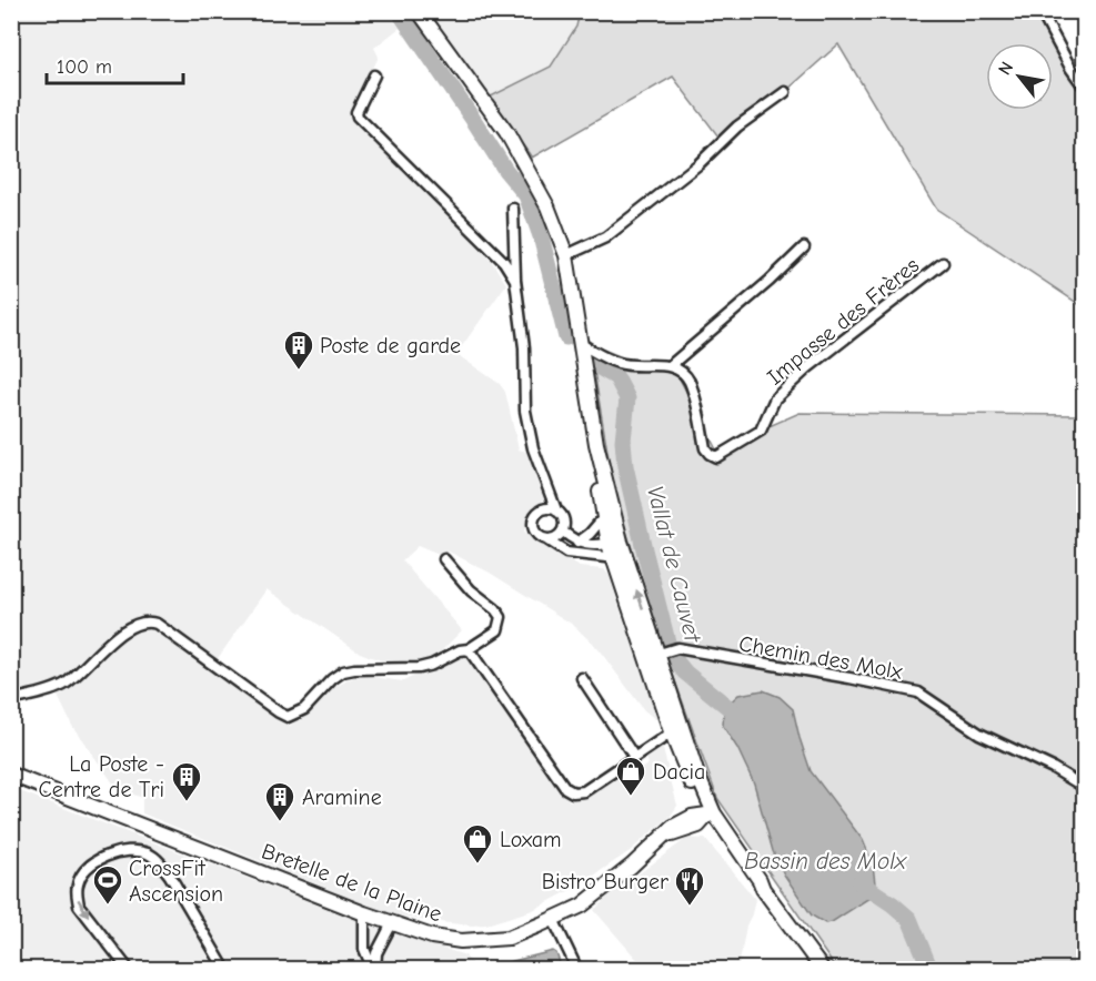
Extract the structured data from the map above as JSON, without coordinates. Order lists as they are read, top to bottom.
{
  "streets": {
    "main road": ["Bretelle de la Plaine"],
    "street": ["Impasse des Frères", "Chemin des Molx"]
  },
  "water": ["Vallat de Cauvet", "Bassin des Molx"],
  "places": {
    "building": ["Poste de garde", "La Poste - Centre de Tri", "Aramine"],
    "shop": ["Dacia", "Loxam"],
    "sports": ["CrossFit Ascension"],
    "restaurant": ["Bistro Burger"]
  },
  "scale_bar": "100 m",
  "north": "top left"
}
